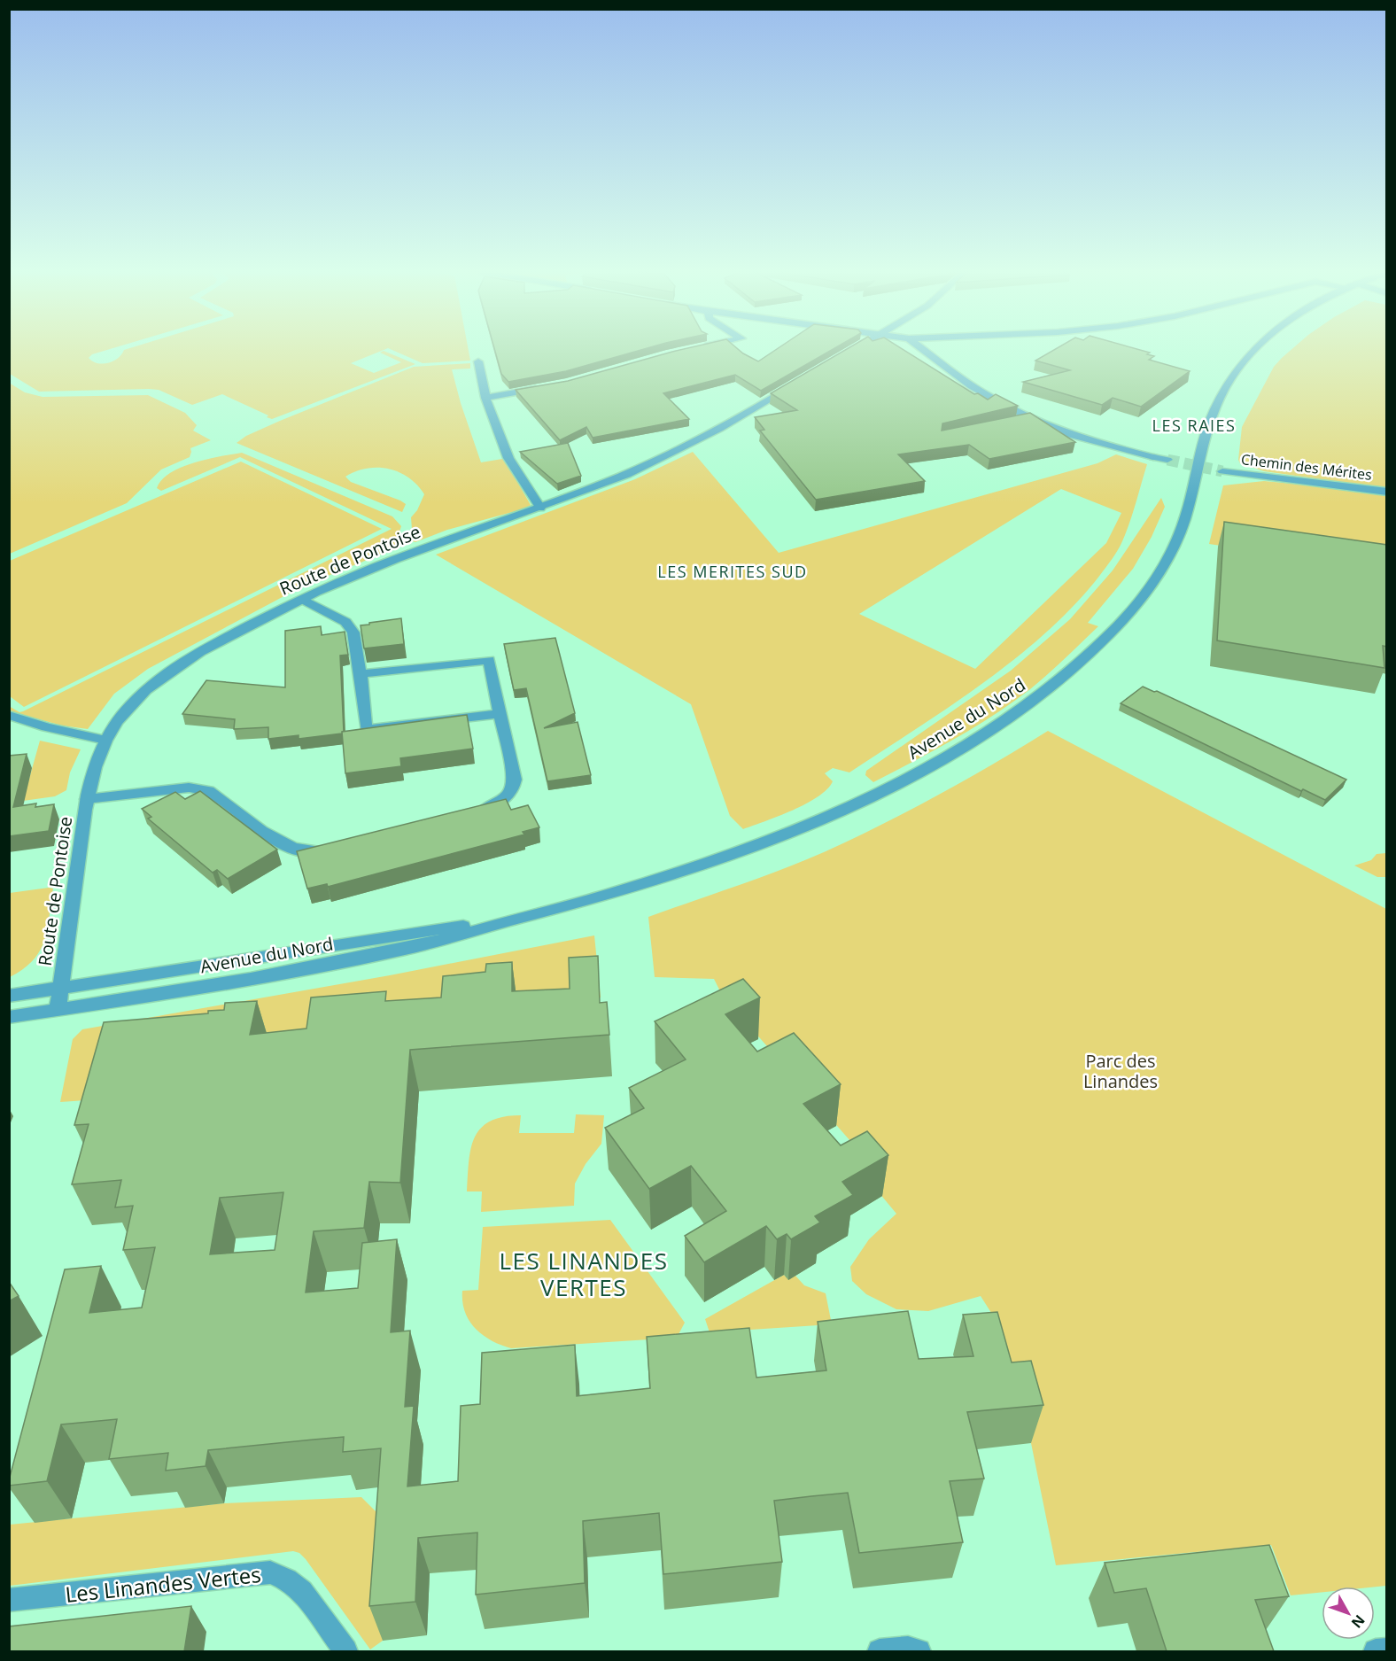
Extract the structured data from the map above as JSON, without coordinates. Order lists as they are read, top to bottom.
{
  "streets": {
    "street": [
      "Chemin des Mérites",
      "Route de Pontoise",
      "Avenue du Nord",
      "Les Linandes Vertes"
    ]
  },
  "crossings": [
    ["Route de Pontoise", "Avenue du Nord"]
  ],
  "districts": ["LES RAIES", "LES MERITES SUD", "LES LINANDES VERTES"],
  "parks": ["Parc des Linandes"],
  "north": "bottom right"
}
